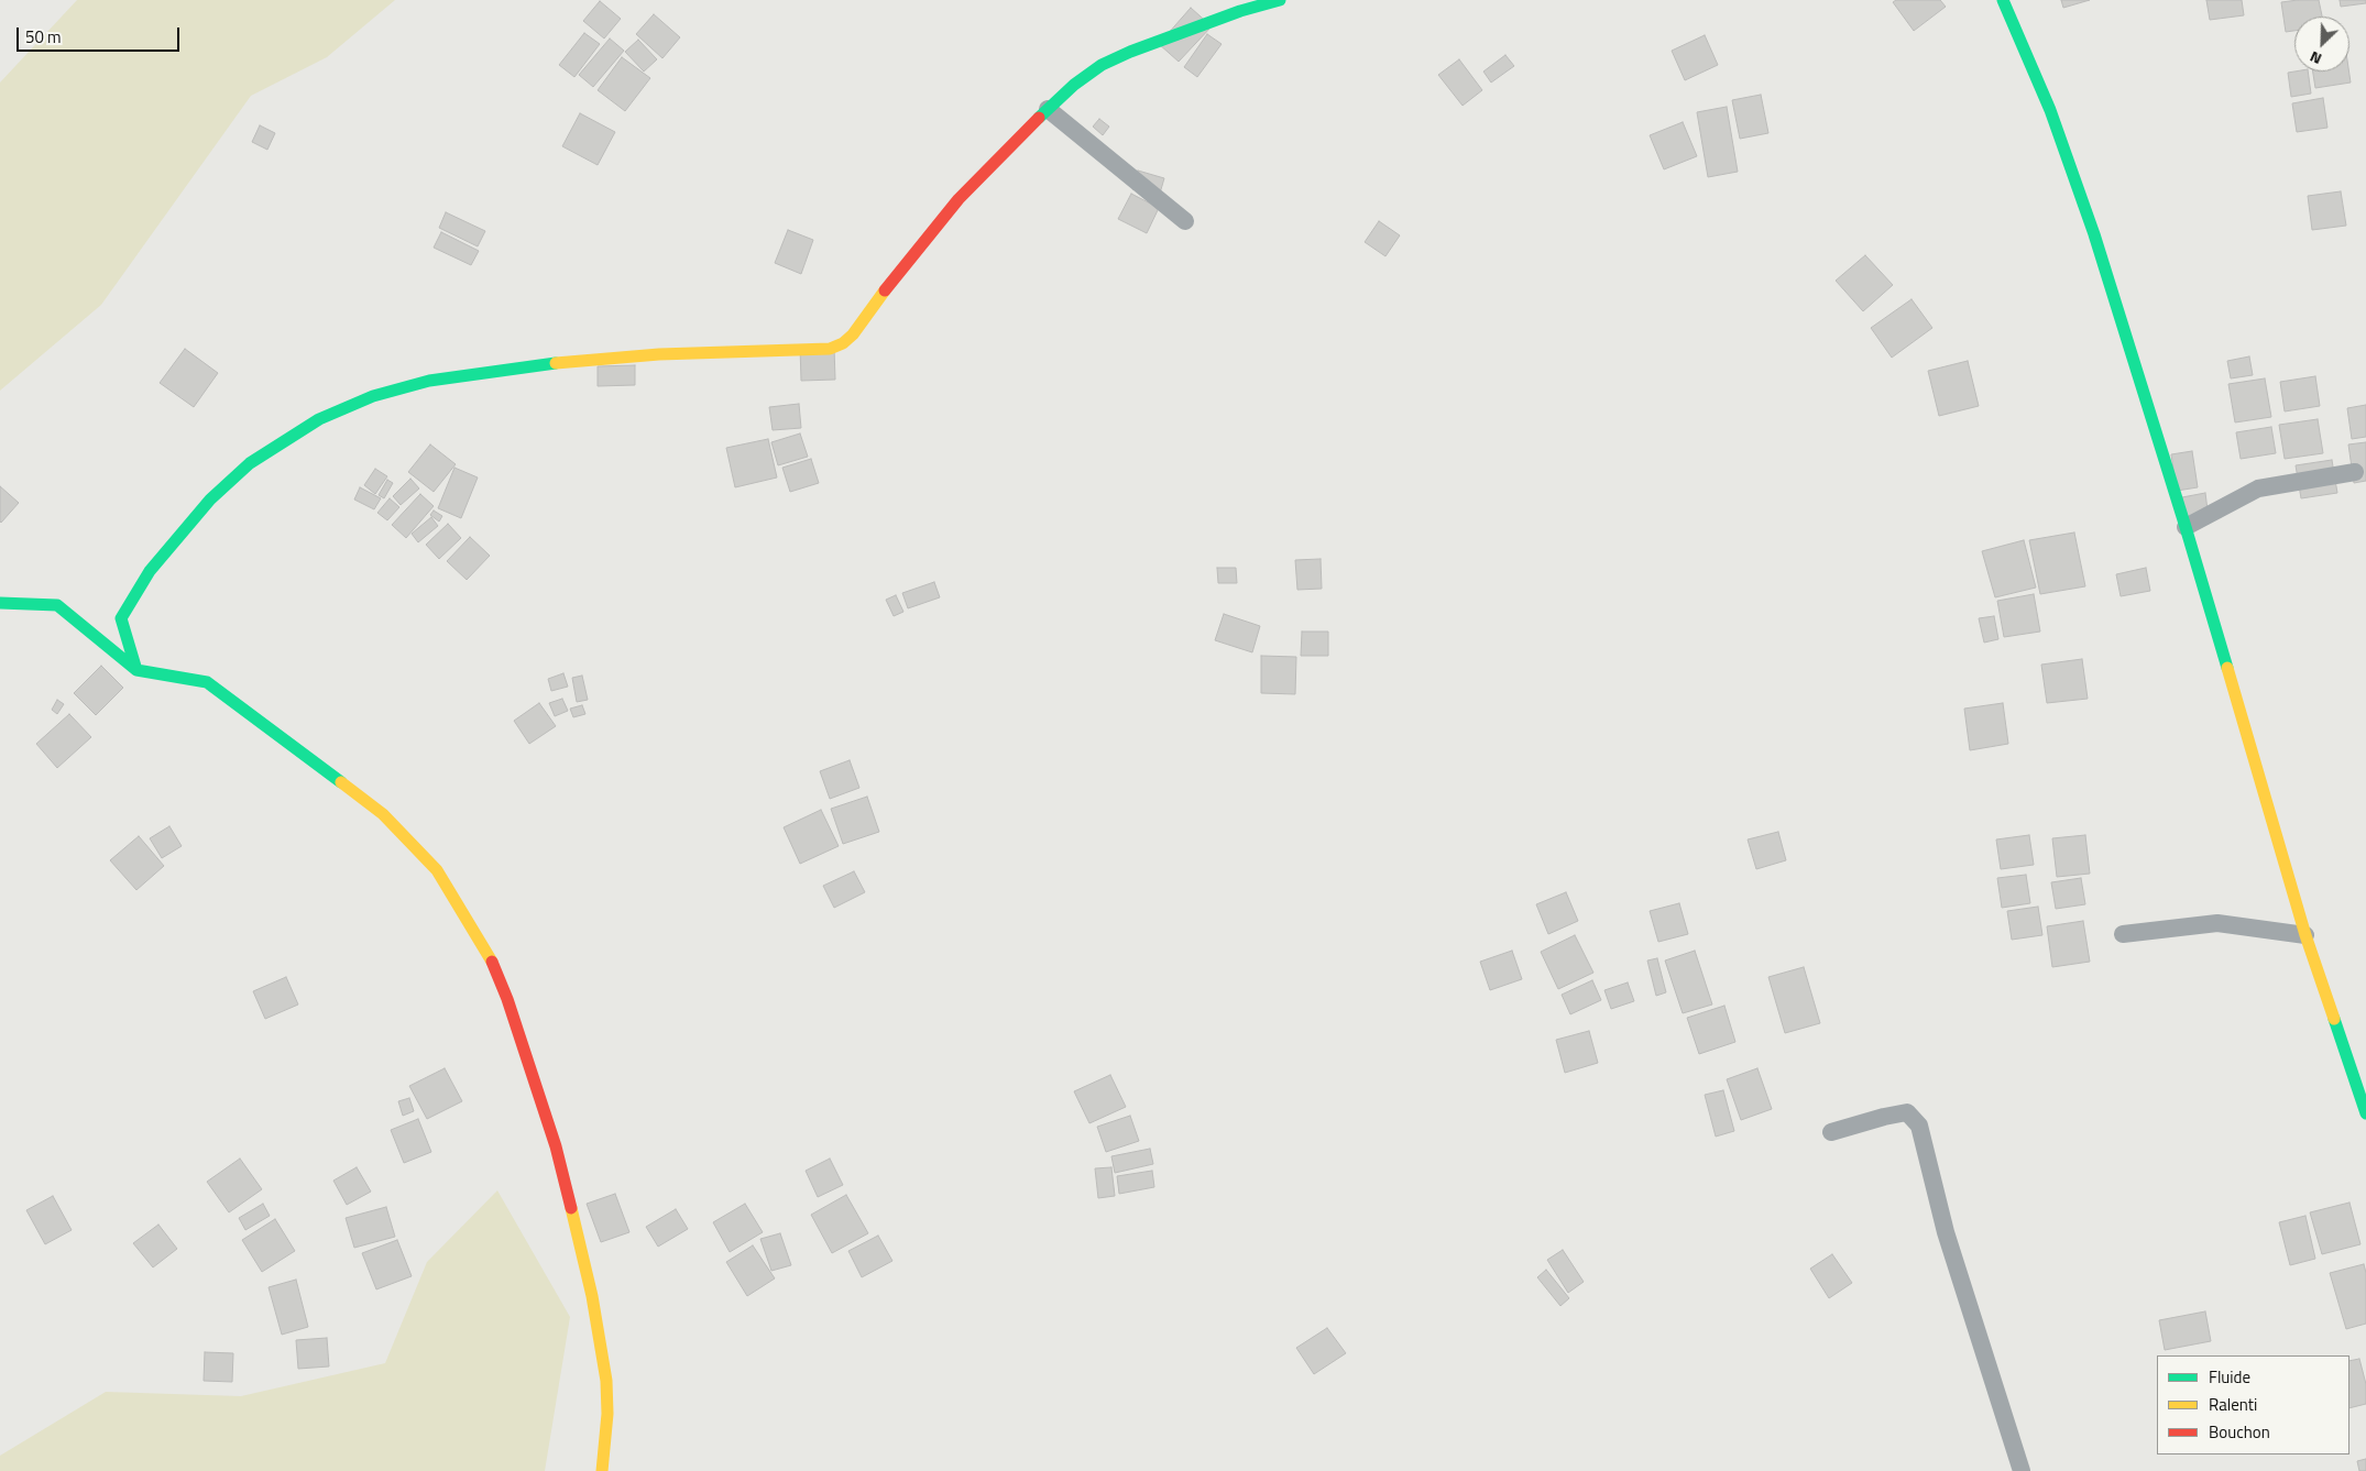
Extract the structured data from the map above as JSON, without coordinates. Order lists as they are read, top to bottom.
{
  "legend": ["Fluide", "Ralenti", "Bouchon"],
  "scale_bar": "50 m",
  "north": "bottom left"
}
